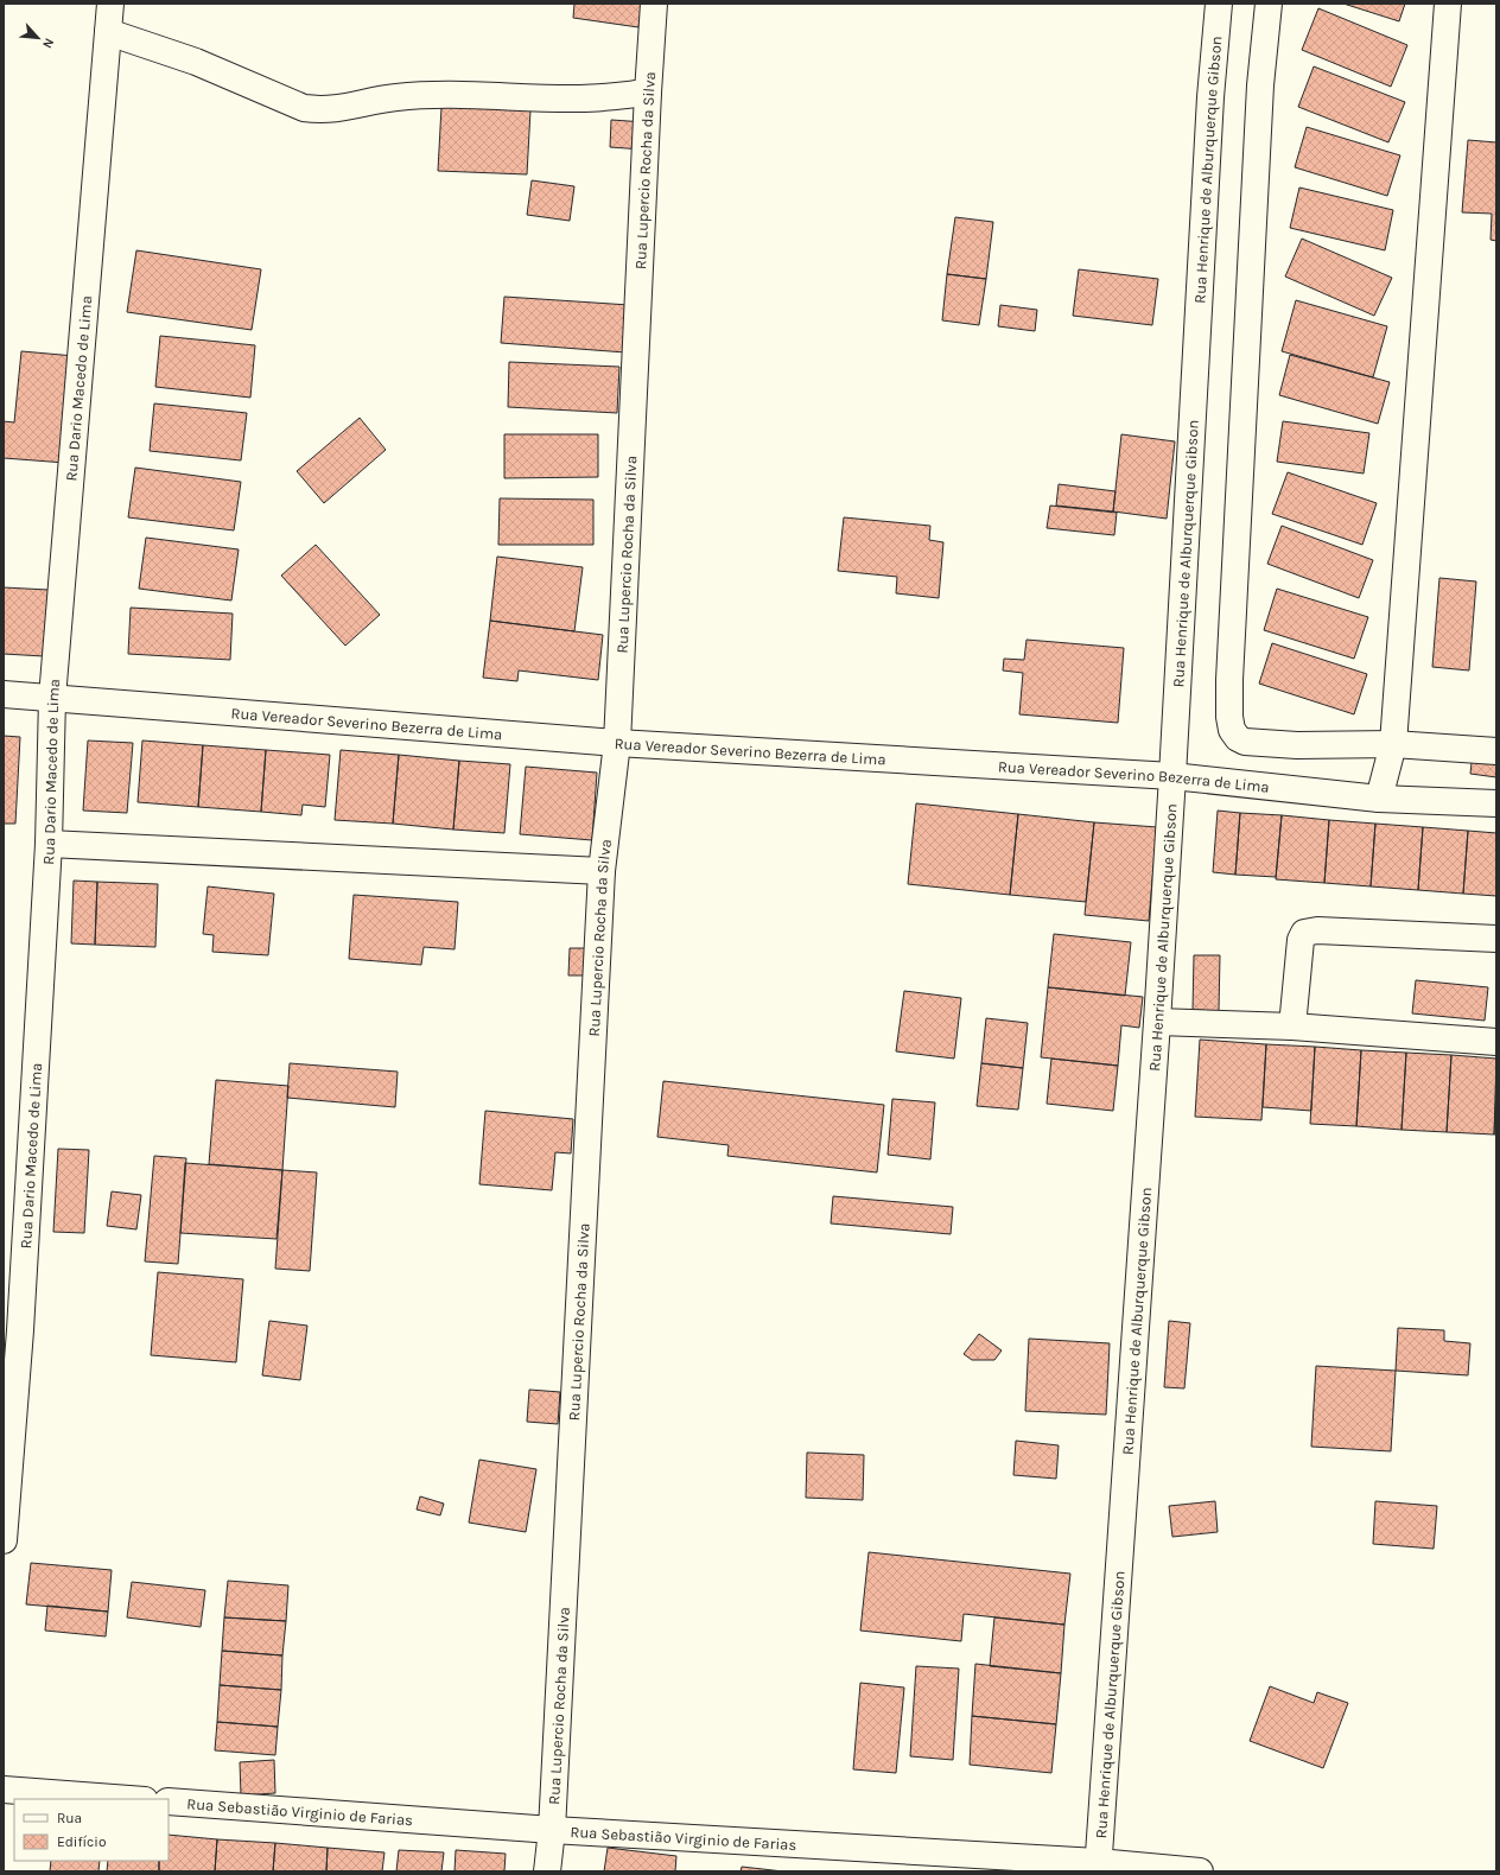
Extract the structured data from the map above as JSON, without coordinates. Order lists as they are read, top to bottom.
{
  "streets": {
    "street": [
      "Rua Lupercio Rocha da Silva",
      "Rua Henrique de Alburquerque Gibson",
      "Rua Dario Macedo de Lima",
      "Rua Vereador Severino Bezerra de Lima",
      "Rua Sebastião Virginio de Farias"
    ]
  },
  "crossings": [
    ["Rua Lupercio Rocha da Silva", "Rua Vereador Severino Bezerra de Lima"],
    ["Rua Lupercio Rocha da Silva", "Rua Sebastião Virginio de Farias"],
    ["Rua Henrique de Alburquerque Gibson", "Rua Vereador Severino Bezerra de Lima"],
    ["Rua Henrique de Alburquerque Gibson", "Rua Sebastião Virginio de Farias"],
    ["Rua Dario Macedo de Lima", "Rua Vereador Severino Bezerra de Lima"]
  ],
  "legend": ["Rua", "Edifício"],
  "north": "bottom right"
}
